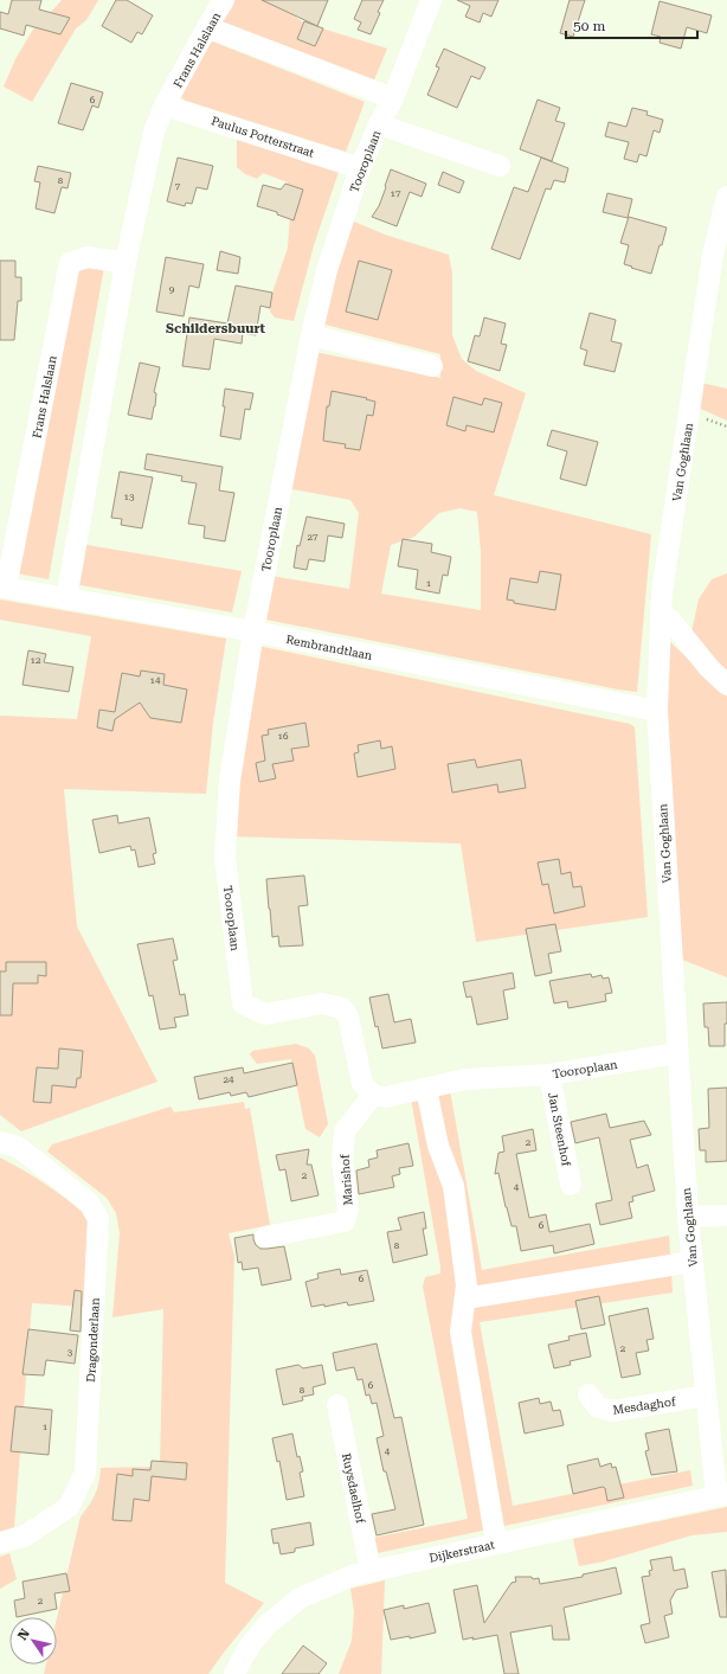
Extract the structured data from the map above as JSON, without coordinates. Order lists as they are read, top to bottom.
{
  "streets": {
    "street": [
      "Frans Halslaan",
      "Paulus Potterstraat",
      "Tooroplaan",
      "Van Goghlaan",
      "Rembrandtlaan",
      "Jan Steenhof",
      "Marishof",
      "Dragonderlaan",
      "Mesdaghof",
      "Ruysdaelhof",
      "Dijkerstraat"
    ]
  },
  "crossings": [
    ["Frans Halslaan", "Paulus Potterstraat"],
    ["Frans Halslaan", "Rembrandtlaan"],
    ["Paulus Potterstraat", "Tooroplaan"],
    ["Tooroplaan", "Van Goghlaan"],
    ["Tooroplaan", "Rembrandtlaan"],
    ["Tooroplaan", "Jan Steenhof"],
    ["Tooroplaan", "Marishof"],
    ["Van Goghlaan", "Rembrandtlaan"],
    ["Van Goghlaan", "Mesdaghof"],
    ["Van Goghlaan", "Dijkerstraat"],
    ["Ruysdaelhof", "Dijkerstraat"]
  ],
  "districts": ["Schildersbuurt"],
  "house_numbers": [
    "6",
    "8",
    "7",
    "17",
    "9",
    "13",
    "27",
    "1",
    "12",
    "14",
    "16",
    "24",
    "2",
    "2",
    "4",
    "6",
    "8",
    "6",
    "2",
    "3",
    "6",
    "8",
    "1",
    "4",
    "2"
  ],
  "scale_bar": "50 m",
  "north": "top left"
}
